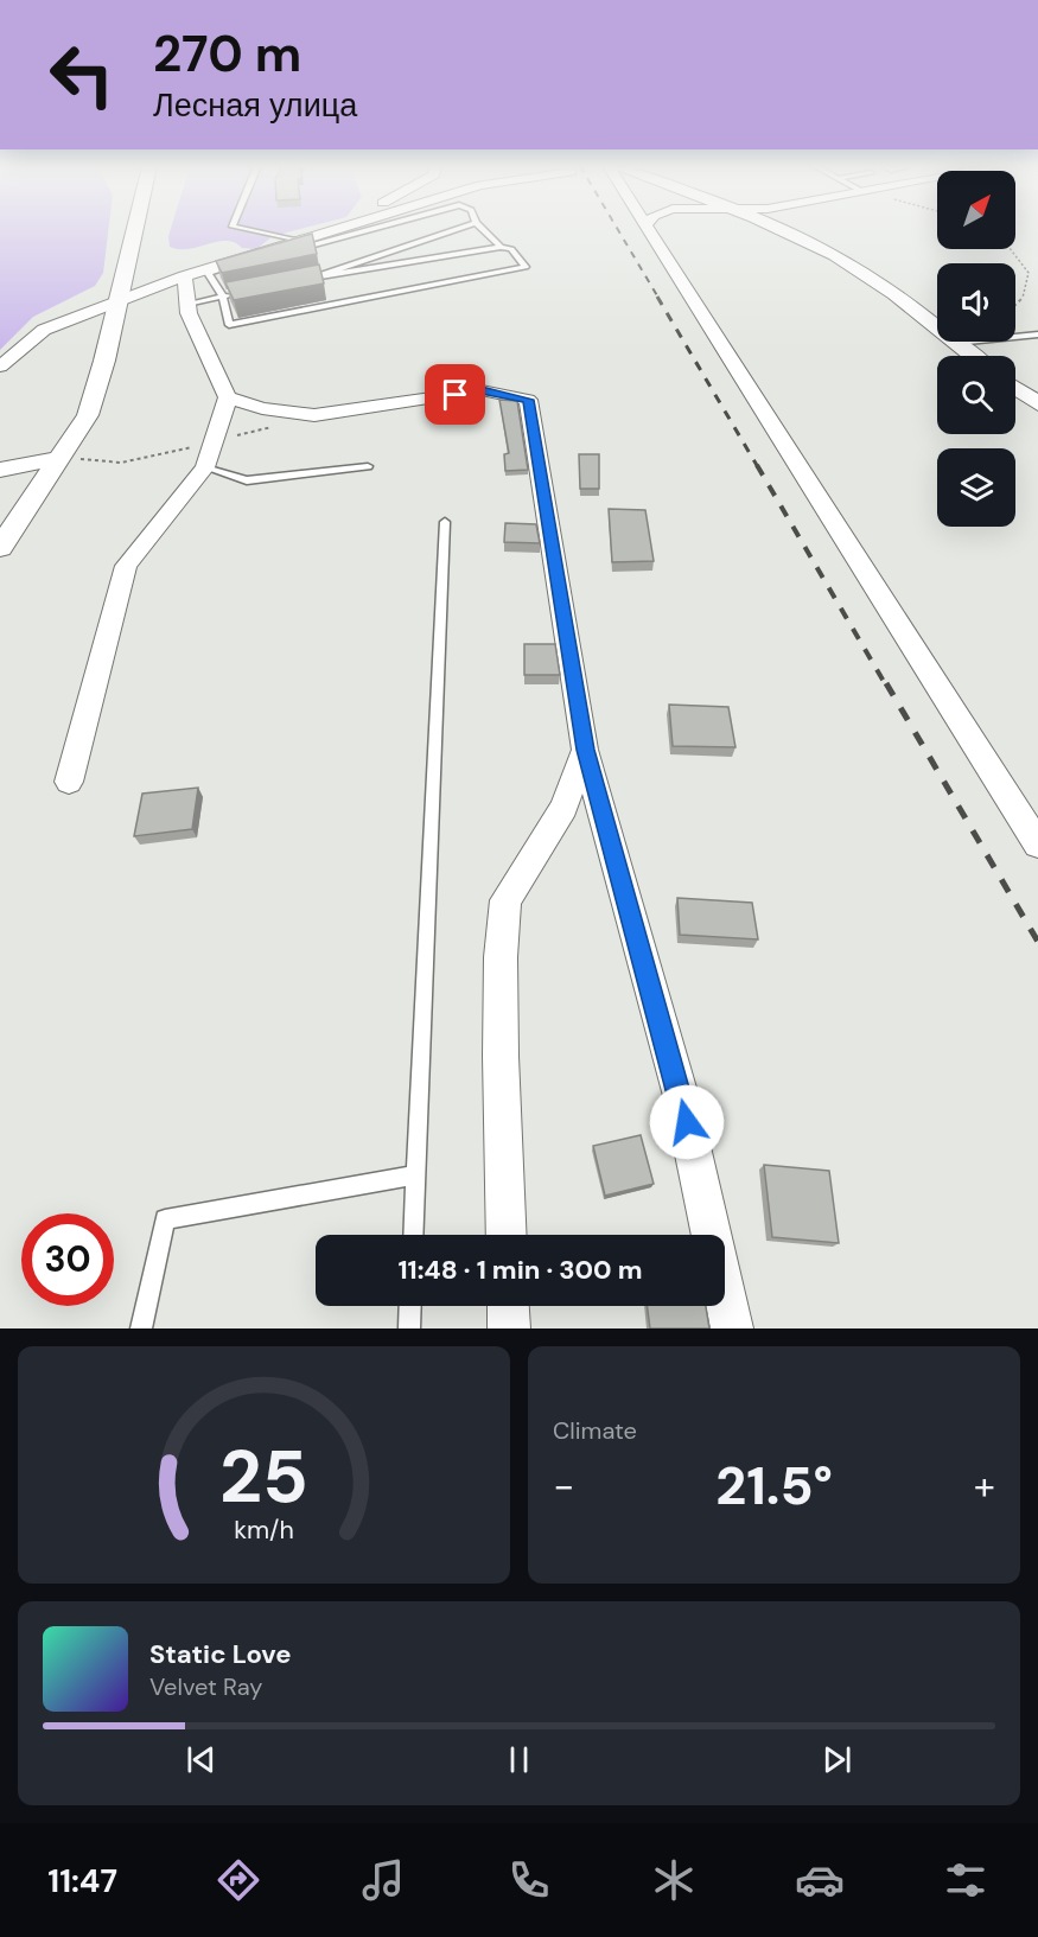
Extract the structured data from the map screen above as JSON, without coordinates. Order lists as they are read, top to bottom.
{
  "north": "top right",
  "page": {
    "turn": ["270 m", "Лесная улица"],
    "limit": "30",
    "trip": "11:48 · 1 min · 300 m",
    "tile": "Climate",
    "heat": ["−", "21.5°", "+"],
    "song": ["Static Love", "Velvet Ray"],
    "tabs": "11:47",
    "gauge": ["25", "km/h"]
  }
}
